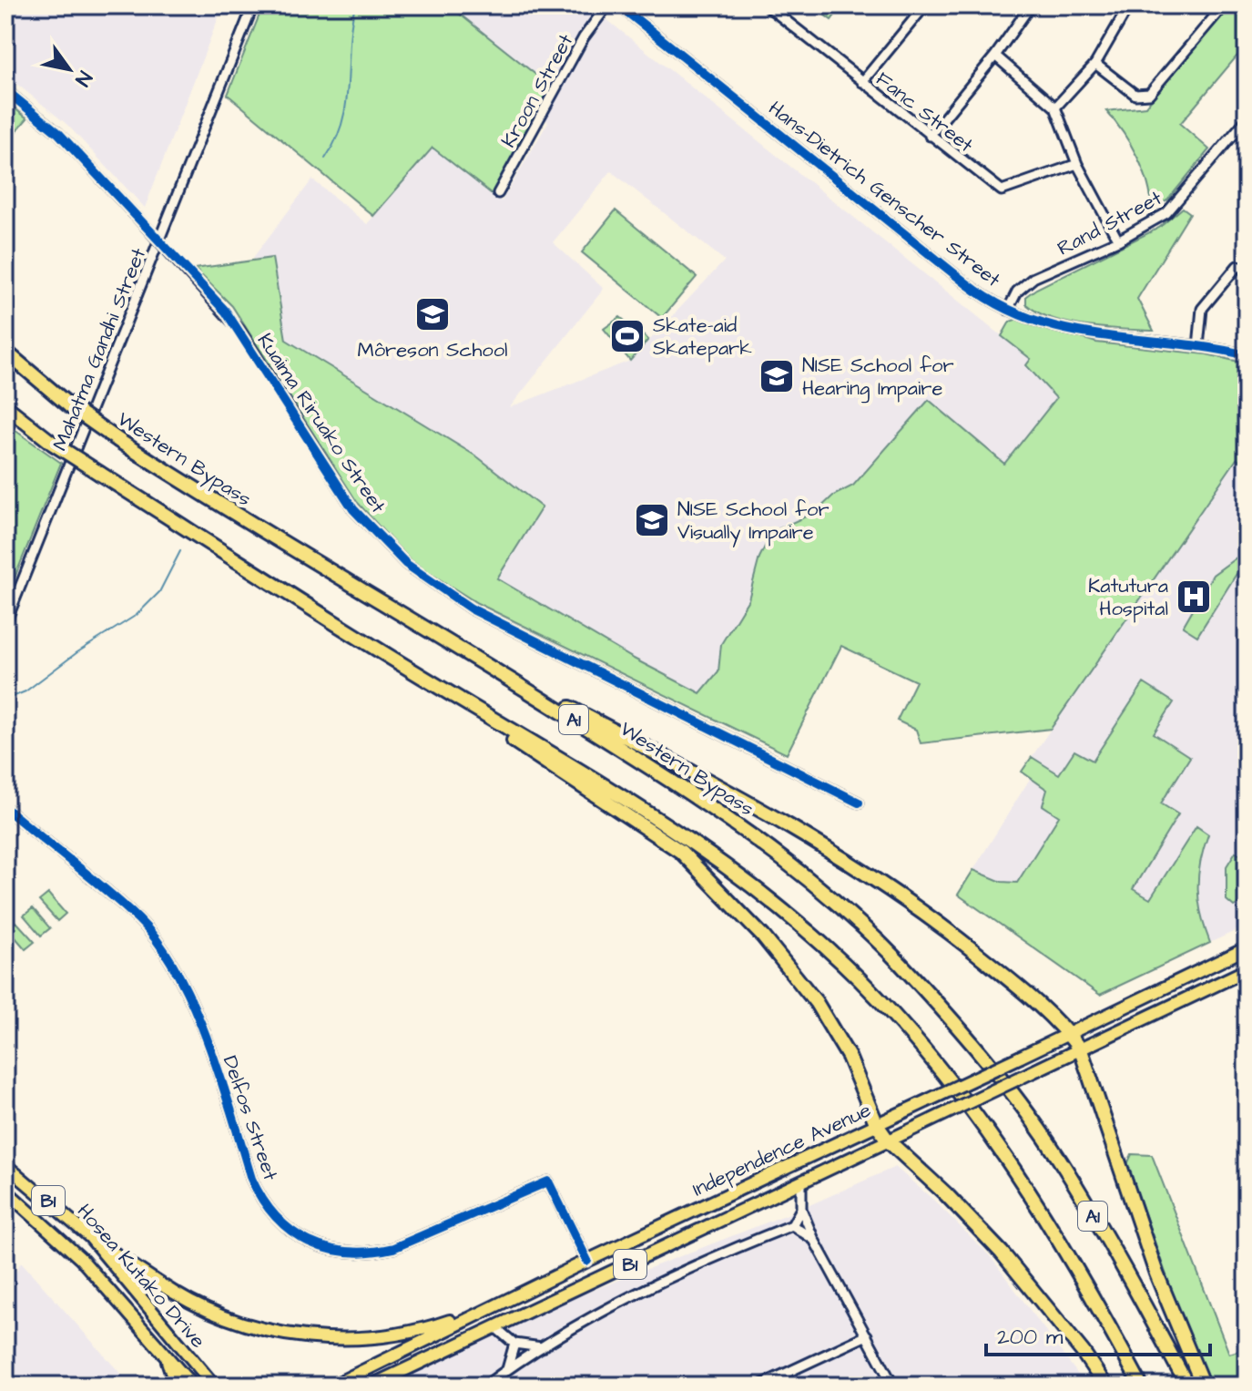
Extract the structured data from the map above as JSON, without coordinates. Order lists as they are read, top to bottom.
{
  "streets": {
    "highway": ["Western Bypass", "A1"],
    "main road": ["Independence Avenue", "B1", "Hosea Kutako Drive"],
    "street": [
      "Kroon Street",
      "Fanc Street",
      "Hans-Dietrich Genscher Street",
      "Rand Street",
      "Mahatma Gandhi Street",
      "Kuaima Riruako Street",
      "Delfos Street"
    ]
  },
  "crossings": [
    ["Hans-Dietrich Genscher Street", "Rand Street"],
    ["Delfos Street", "Independence Avenue"],
    ["Independence Avenue", "B1"],
    ["B1", "Hosea Kutako Drive"]
  ],
  "places": {
    "school or university": ["Môreson School", "NISE School for Hearing Impaire", "NISE School for Visually Impaire"],
    "sports": ["Skate-aid Skatepark"],
    "hospital": ["Katutura Hospital"]
  },
  "scale_bar": "200 m",
  "north": "bottom right"
}
